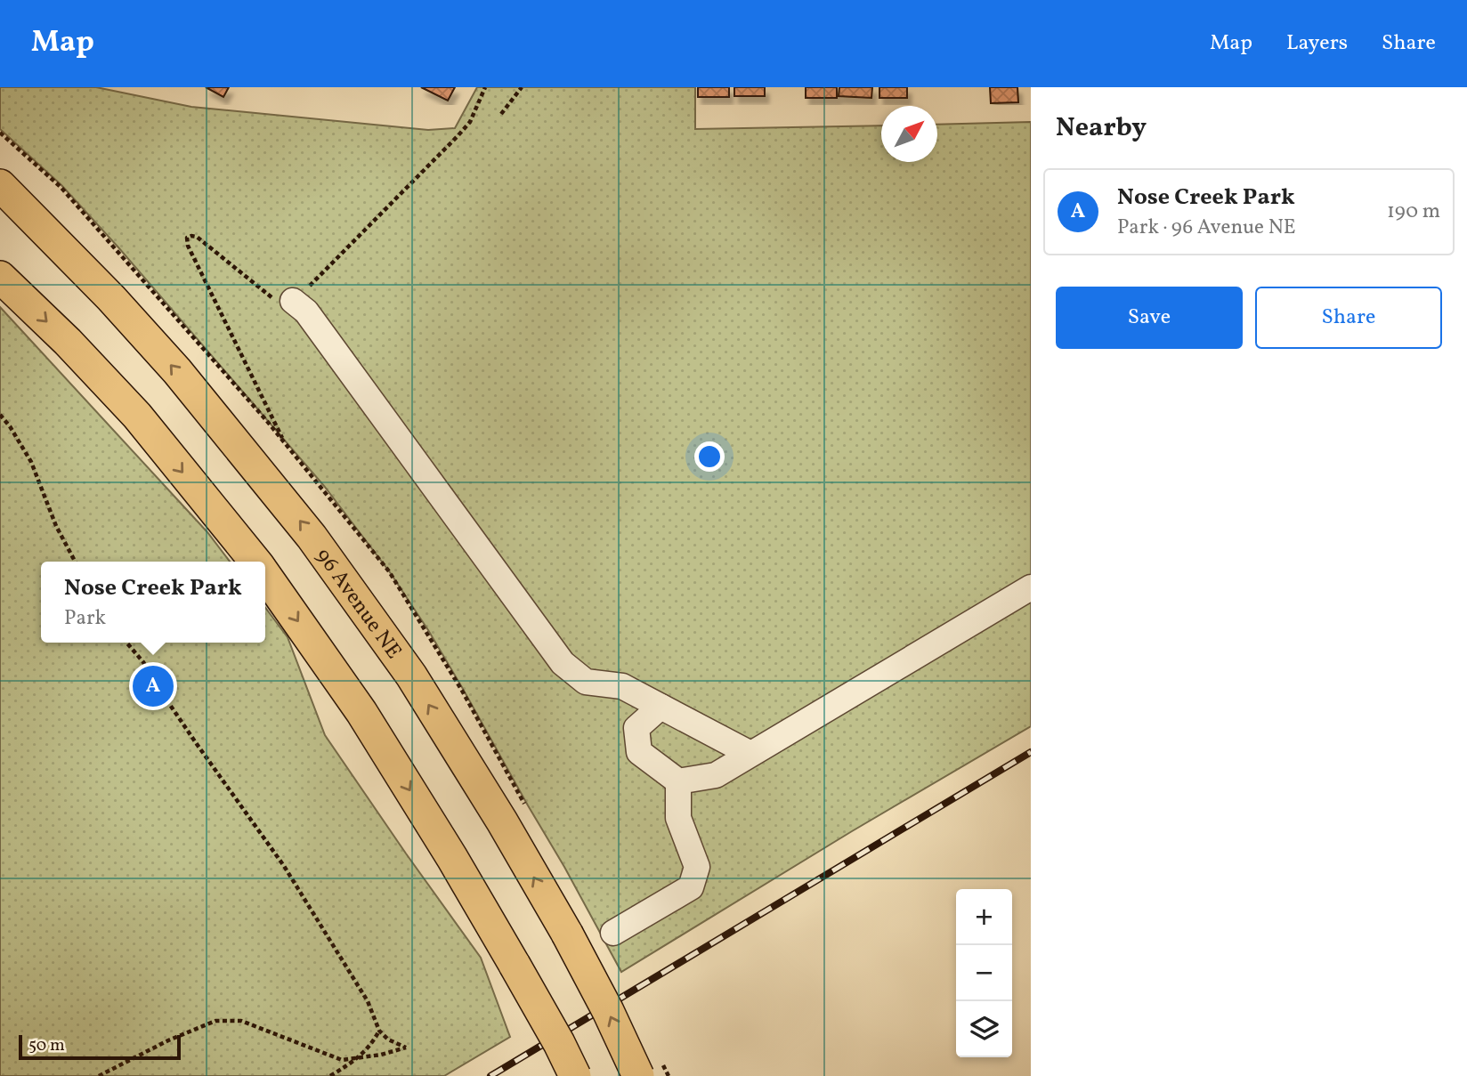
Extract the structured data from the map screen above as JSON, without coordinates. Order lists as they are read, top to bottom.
{
  "streets": {
    "main road": ["96 Avenue NE"]
  },
  "scale_bar": "50 m",
  "north": "top right",
  "page": {
    "header": "Map",
    "nav": ["Map", "Layers", "Share"],
    "heading": "Nearby",
    "list": [
      {
        "mark": "A",
        "name": "Nose Creek Park",
        "note": "Park · 96 Avenue NE",
        "value": "190 m"
      }
    ],
    "buttons": ["Save", "Share"],
    "popup": ["Nose Creek Park", "Park"],
    "pins": "A",
    "map_buttons": ["+", "−"],
    "scale": "50 m"
  }
}
